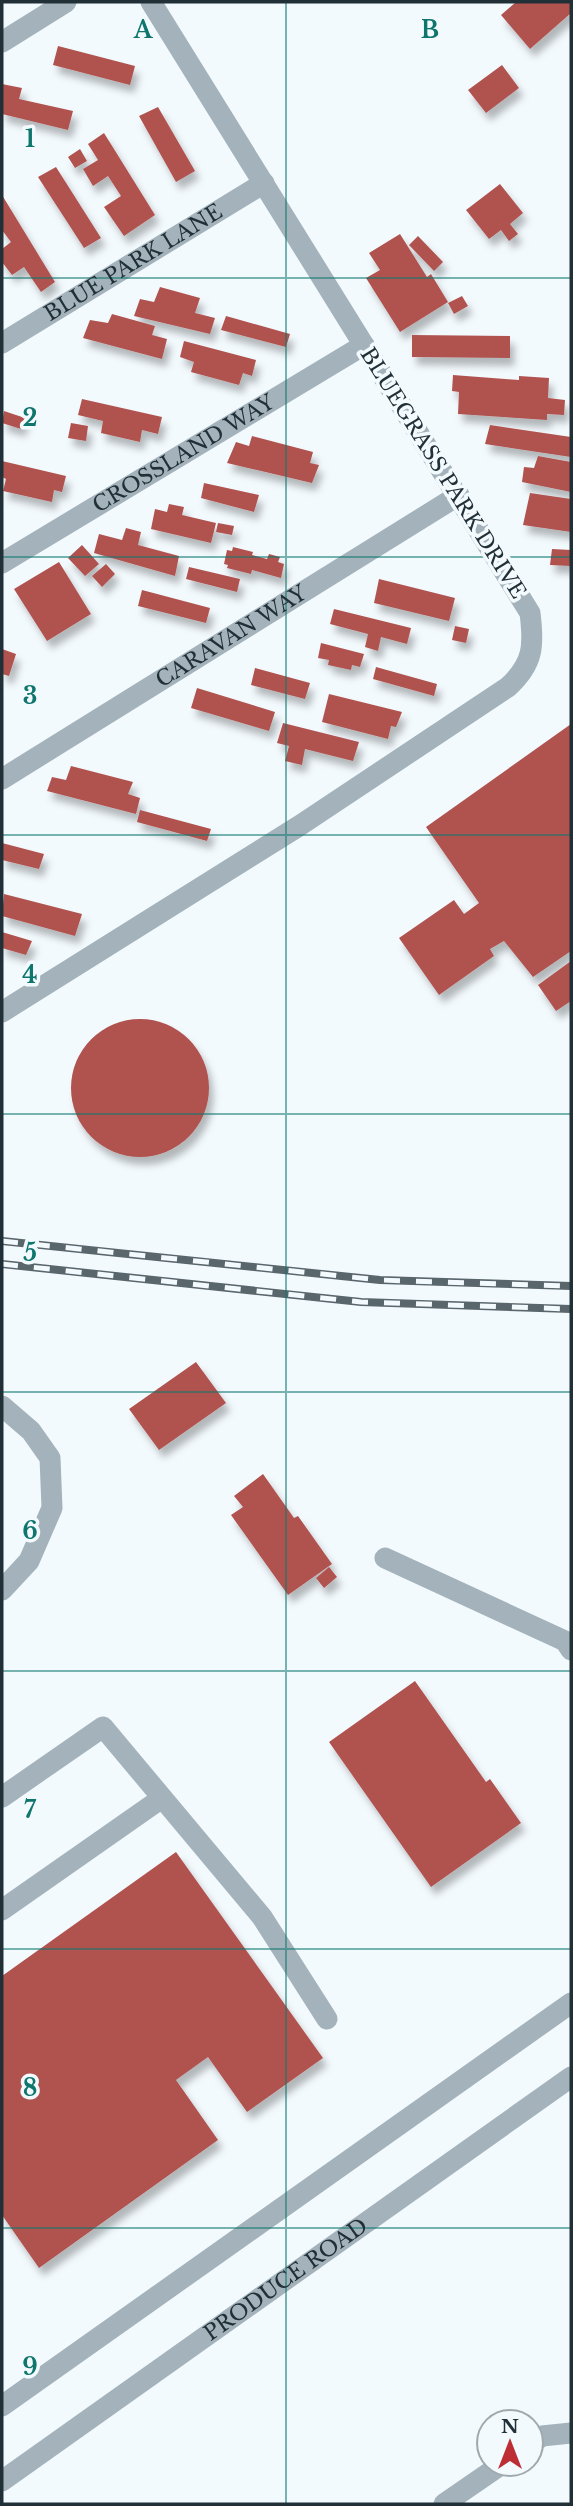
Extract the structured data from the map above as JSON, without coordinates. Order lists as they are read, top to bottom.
{
  "streets": {
    "street": [
      "BLUE PARK LANE",
      "CROSSLAND WAY",
      "BLUEGRASS PARK DRIVE",
      "CARAVAN WAY",
      "PRODUCE ROAD"
    ]
  },
  "crossings": [
    ["BLUE PARK LANE", "BLUEGRASS PARK DRIVE"],
    ["CROSSLAND WAY", "BLUEGRASS PARK DRIVE"],
    ["BLUEGRASS PARK DRIVE", "CARAVAN WAY"]
  ],
  "north": "top",
  "grid": {
    "columns": ["A", "B"],
    "rows": [
      "1",
      "2",
      "3",
      "4",
      "5",
      "6",
      "7",
      "8",
      "9"
    ]
  }
}
